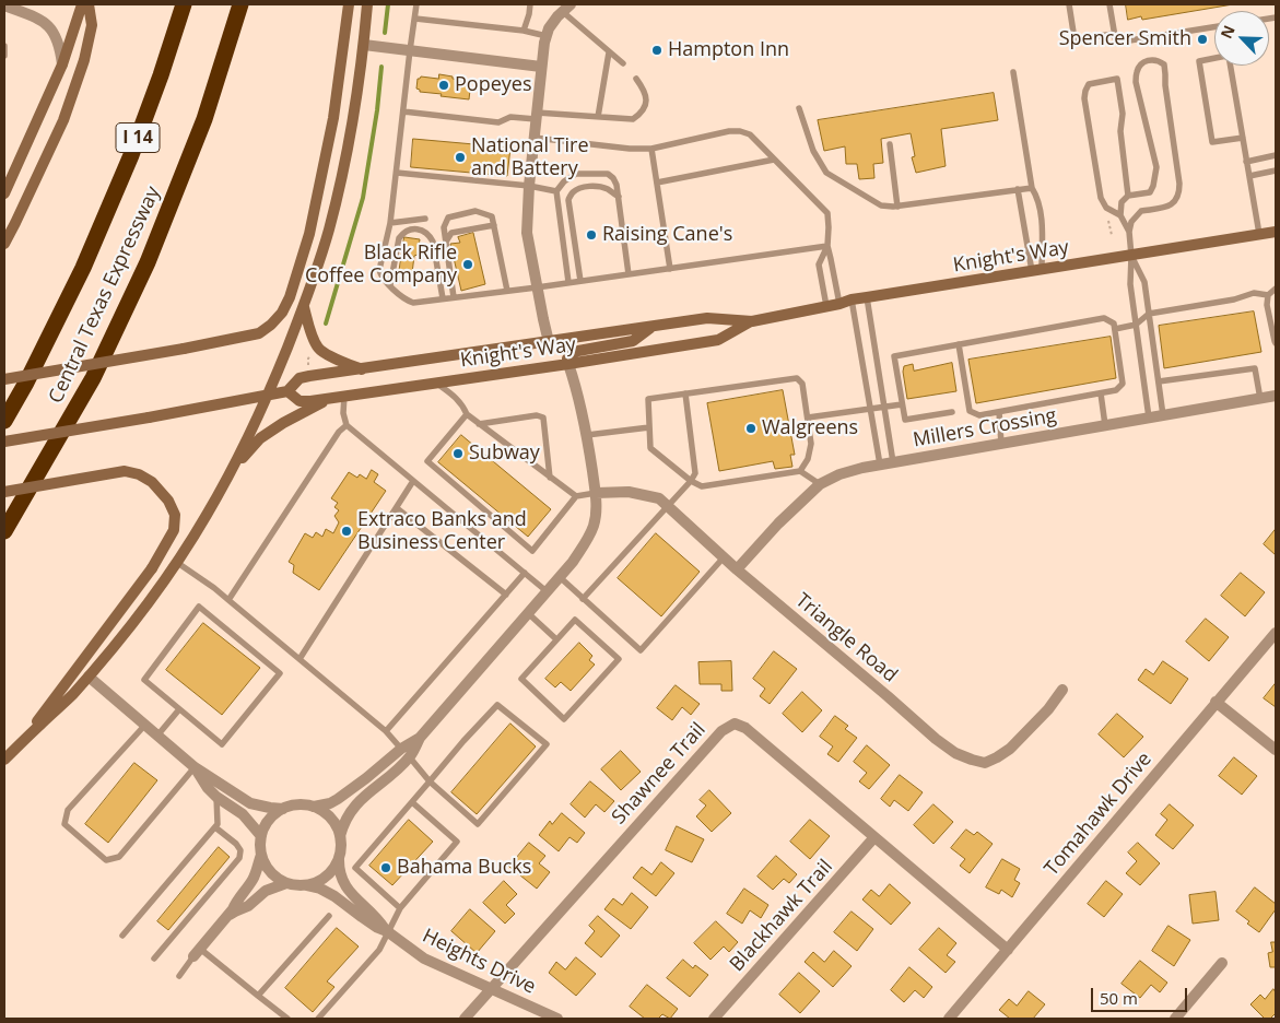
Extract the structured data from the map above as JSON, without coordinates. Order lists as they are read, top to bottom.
{
  "streets": {
    "highway": ["I 14", "Central Texas Expressway"],
    "main road": ["Knight's Way"],
    "street": [
      "Millers Crossing",
      "Triangle Road",
      "Shawnee Trail",
      "Tomahawk Drive",
      "Blackhawk Trail",
      "Heights Drive"
    ]
  },
  "crossings": [
    ["Millers Crossing", "Triangle Road"],
    ["Shawnee Trail", "Tomahawk Drive"],
    ["Shawnee Trail", "Blackhawk Trail"],
    ["Shawnee Trail", "Heights Drive"]
  ],
  "places": [
    "Spencer Smith",
    "Hampton Inn",
    "Popeyes",
    "National Tire and Battery",
    "Raising Cane's",
    "Black Rifle Coffee Company",
    "Walgreens",
    "Subway",
    "Extraco Banks and Business Center",
    "Bahama Bucks"
  ],
  "scale_bar": "50 m",
  "north": "top left"
}
